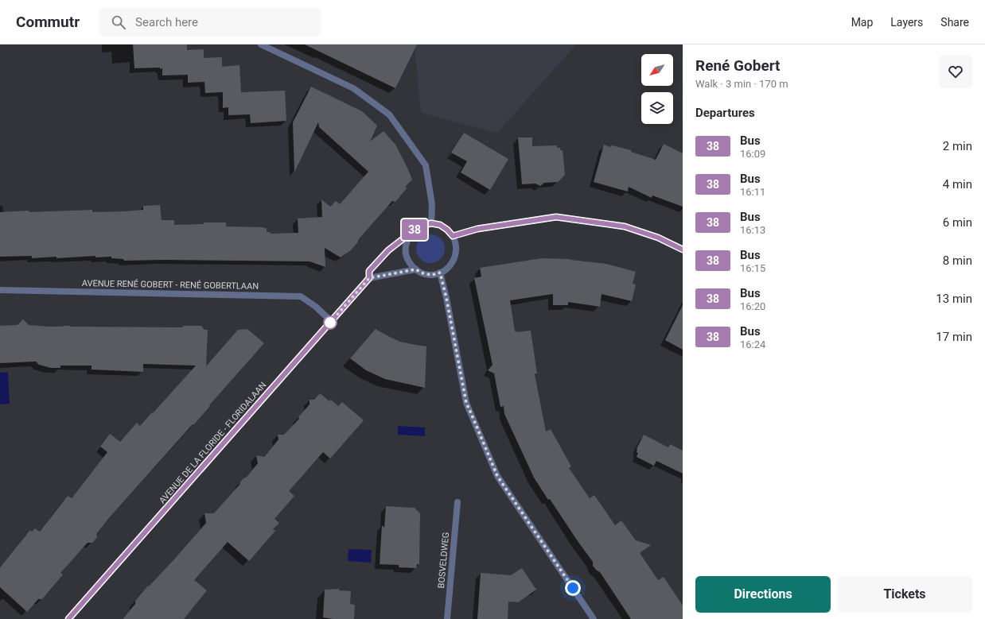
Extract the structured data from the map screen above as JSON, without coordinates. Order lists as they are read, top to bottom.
{
  "streets": {
    "street": ["AVENUE RENÉ GOBERT - RENÉ GOBERTLAAN", "AVENUE DE LA FLORIDE - FLORIDALAAN", "BOSVELDWEG"]
  },
  "crossings": [
    ["AVENUE RENÉ GOBERT - RENÉ GOBERTLAAN", "AVENUE DE LA FLORIDE - FLORIDALAAN"]
  ],
  "lines": ["bus line 38"],
  "north": "bottom left",
  "page": {
    "header": "Commutr",
    "search": "Search here",
    "nav": ["Map", "Layers", "Share"],
    "on_map": "38",
    "heading": [
      ["René Gobert", "Walk · 3 min · 170 m"],
      "Departures"
    ],
    "list": [
      {
        "mark": "38",
        "name": "Bus",
        "note": "16:09",
        "value": "2 min"
      },
      {
        "mark": "38",
        "name": "Bus",
        "note": "16:11",
        "value": "4 min"
      },
      {
        "mark": "38",
        "name": "Bus",
        "note": "16:13",
        "value": "6 min"
      },
      {
        "mark": "38",
        "name": "Bus",
        "note": "16:15",
        "value": "8 min"
      },
      {
        "mark": "38",
        "name": "Bus",
        "note": "16:20",
        "value": "13 min"
      },
      {
        "mark": "38",
        "name": "Bus",
        "note": "16:24",
        "value": "17 min"
      }
    ],
    "buttons": ["Directions", "Tickets"]
  }
}
